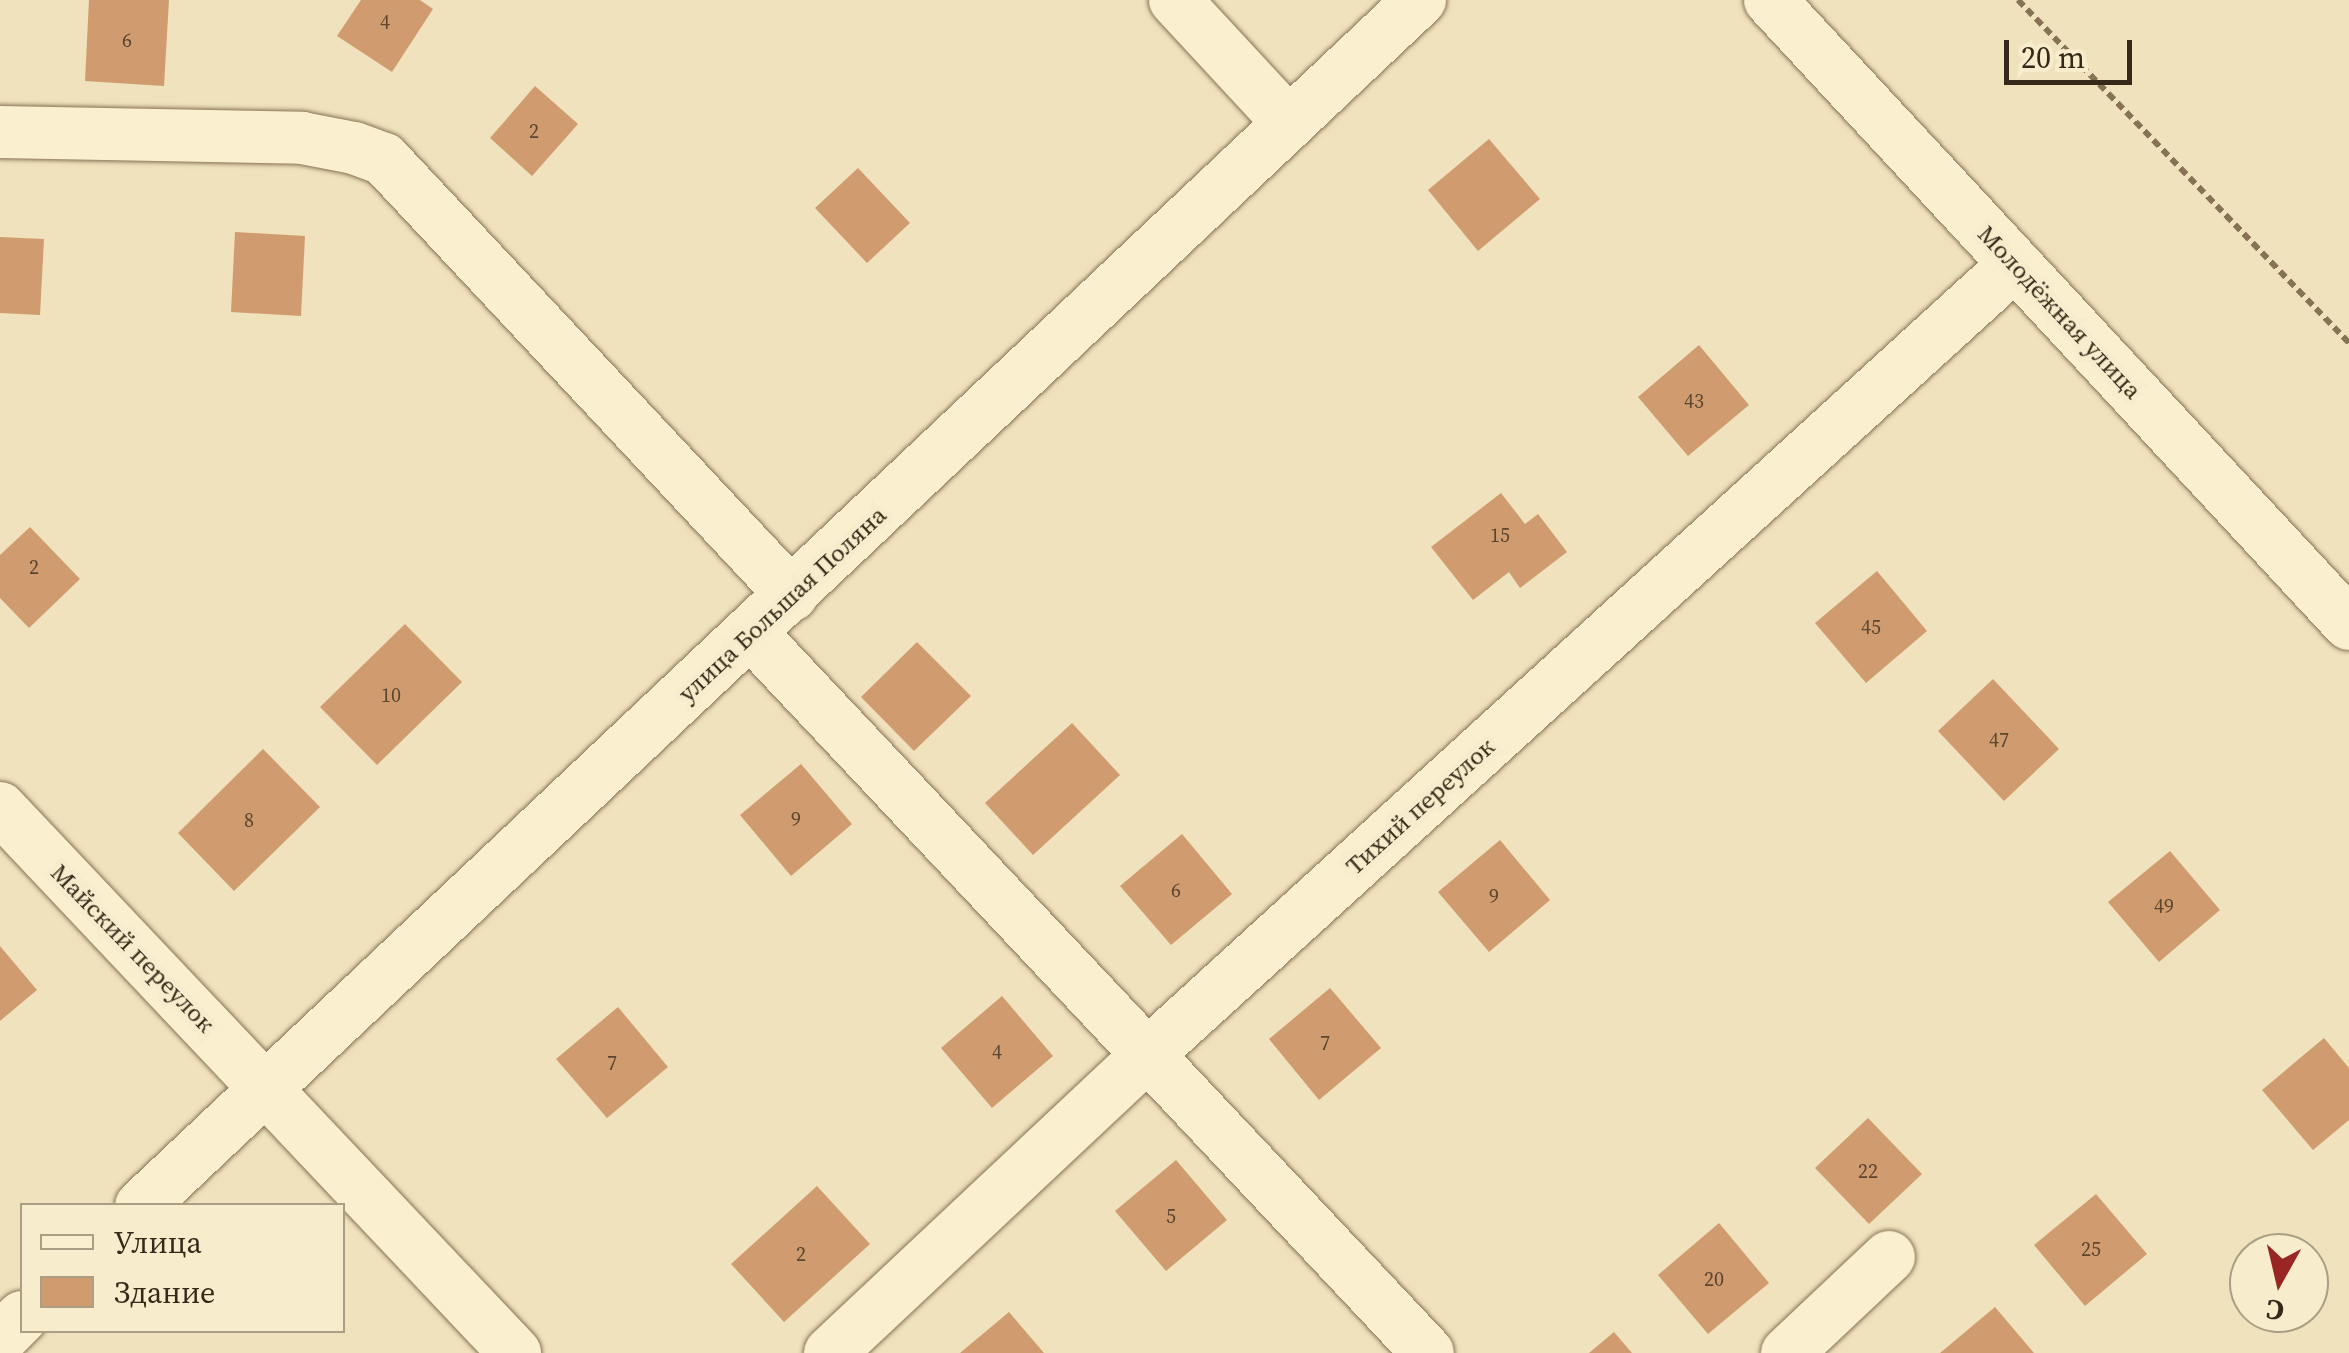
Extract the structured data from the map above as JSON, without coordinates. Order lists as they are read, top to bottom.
{
  "streets": {
    "street": [
      "Молодёжная улица",
      "улица Большая Поляна",
      "Тихий переулок",
      "Майский переулок"
    ]
  },
  "crossings": [
    ["Молодёжная улица", "Тихий переулок"],
    ["улица Большая Поляна", "Майский переулок"]
  ],
  "house_numbers": [
    "4",
    "6",
    "2",
    "43",
    "15",
    "2",
    "45",
    "10",
    "47",
    "9",
    "8",
    "6",
    "9",
    "49",
    "7",
    "4",
    "7",
    "22",
    "5",
    "25",
    "2",
    "20"
  ],
  "legend": ["Улица", "Здание"],
  "scale_bar": "20 m",
  "north": "bottom"
}
